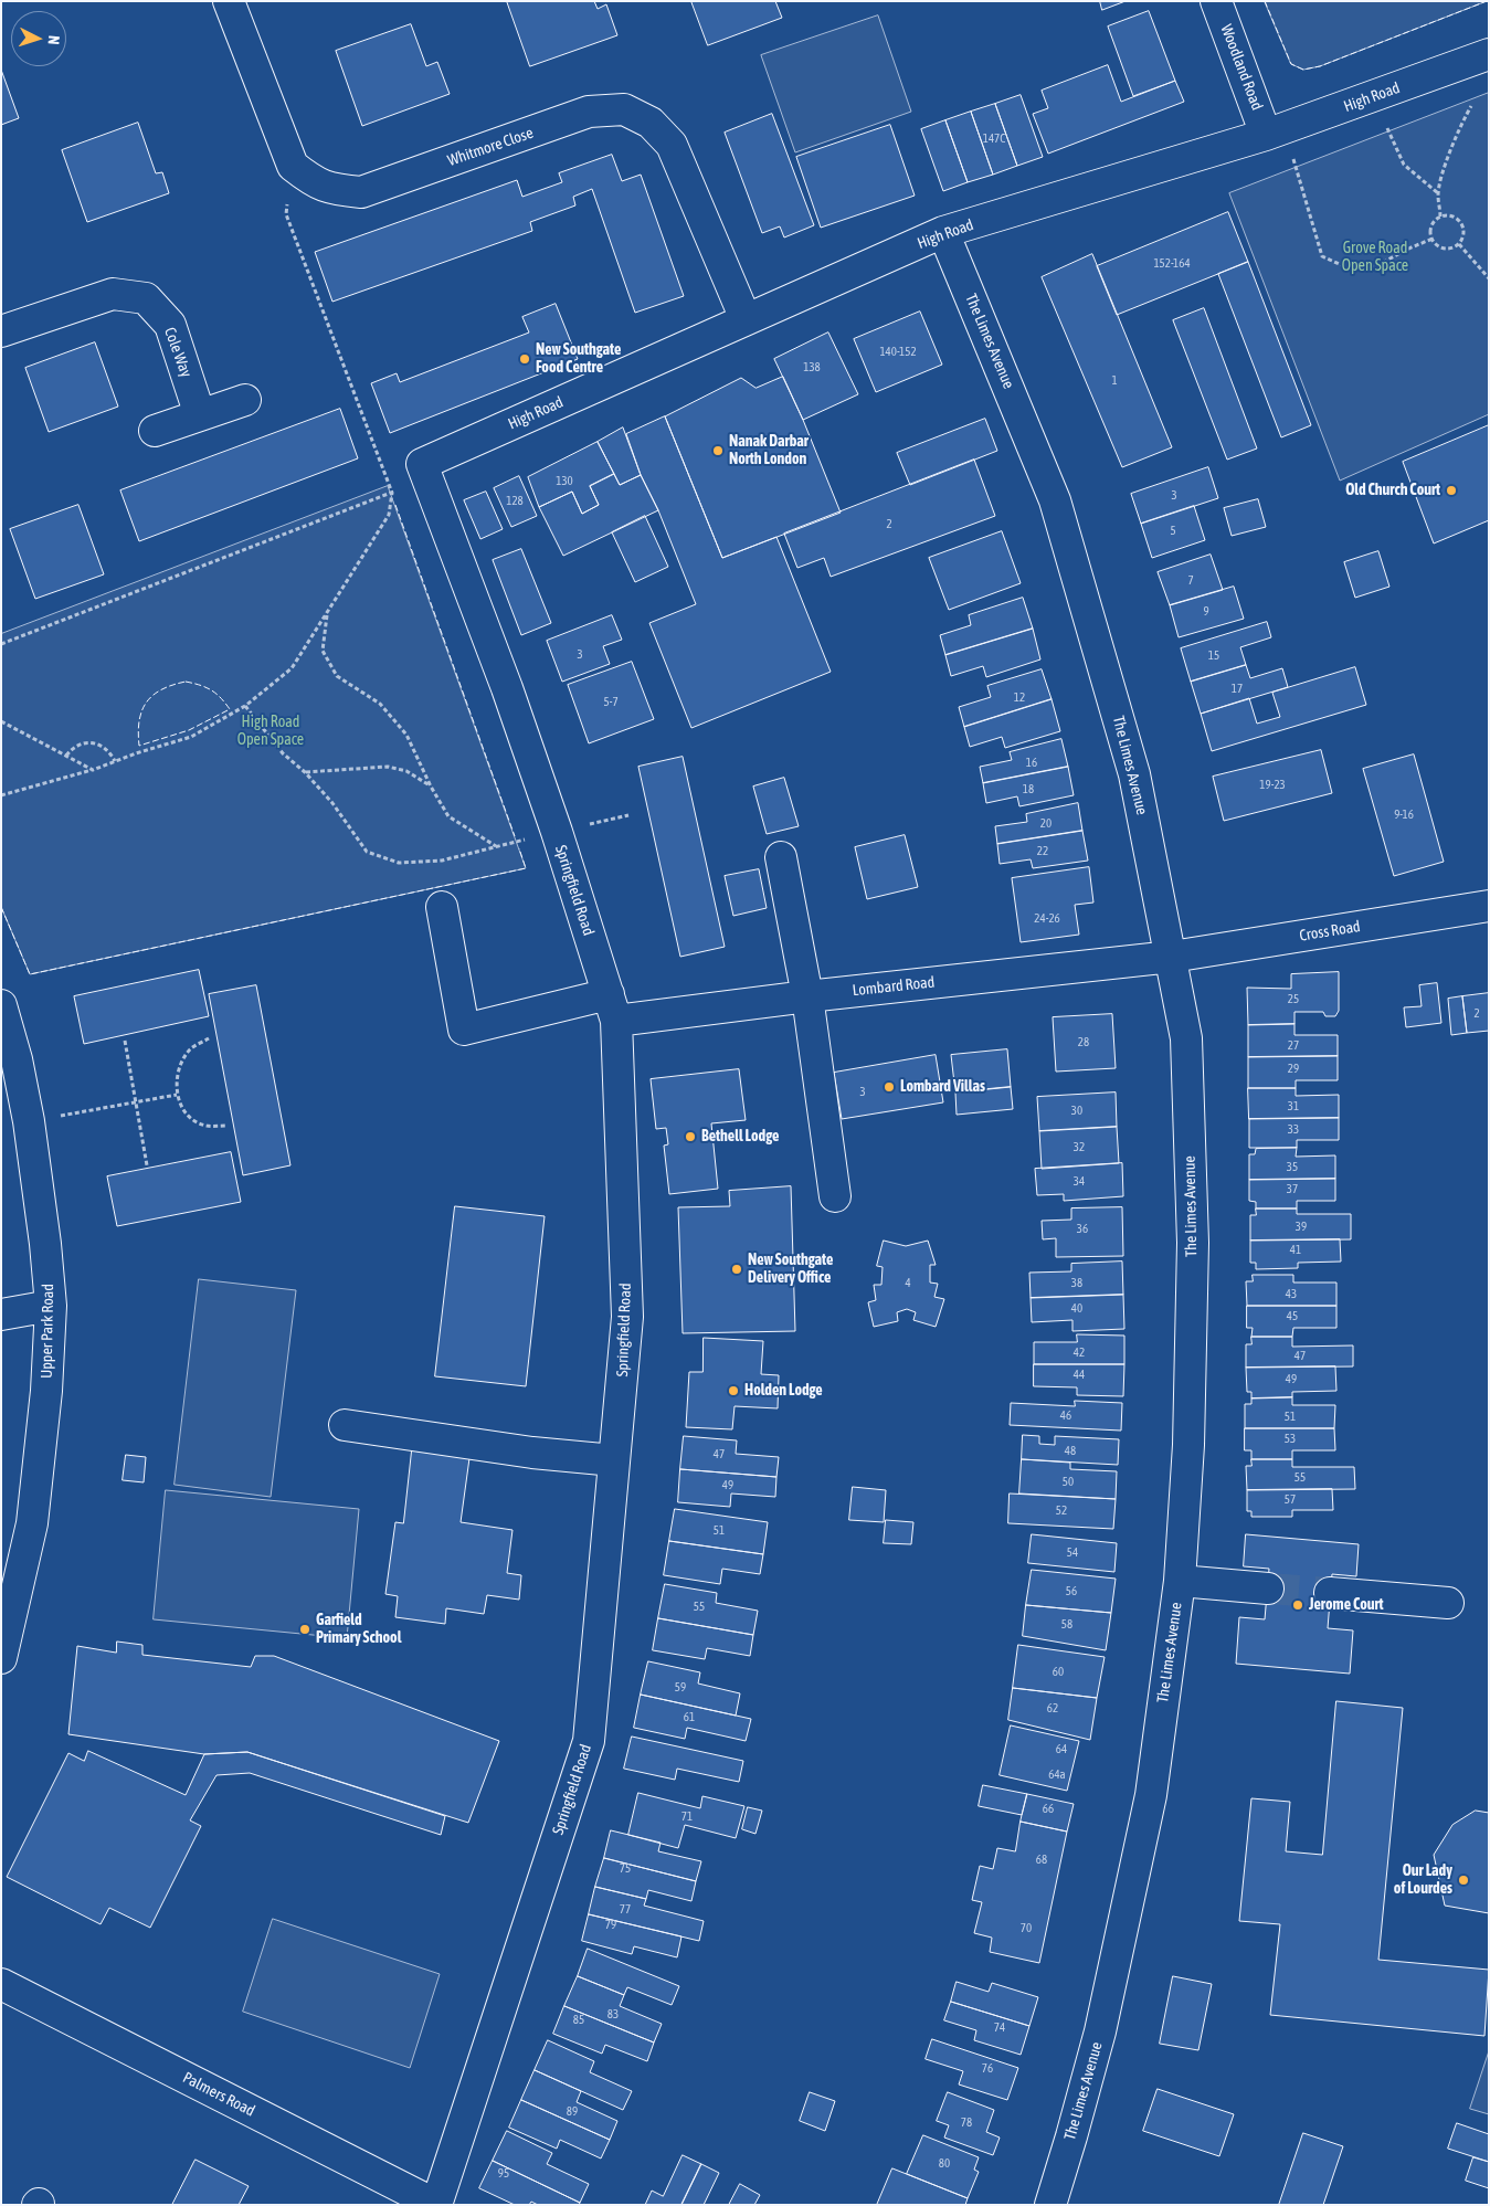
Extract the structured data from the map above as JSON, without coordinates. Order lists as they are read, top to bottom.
{
  "streets": {
    "street": [
      "Woodland Road",
      "High Road",
      "Whitmore Close",
      "The Limes Avenue",
      "Cole Way",
      "Springfield Road",
      "Cross Road",
      "Lombard Road",
      "Upper Park Road",
      "Palmers Road"
    ]
  },
  "crossings": [
    ["Woodland Road", "High Road"],
    ["High Road", "Whitmore Close"],
    ["High Road", "The Limes Avenue"],
    ["High Road", "Springfield Road"],
    ["The Limes Avenue", "Cross Road"],
    ["The Limes Avenue", "Lombard Road"],
    ["Springfield Road", "Lombard Road"],
    ["Springfield Road", "Palmers Road"],
    ["Cross Road", "Lombard Road"]
  ],
  "parks": ["Grove Road Open Space", "High Road Open Space"],
  "places": [
    "New Southgate Food Centre",
    "Nanak Darbar North London",
    "Old Church Court",
    "Lombard Villas",
    "Bethell Lodge",
    "New Southgate Delivery Office",
    "Holden Lodge",
    "Jerome Court",
    "Garfield Primary School",
    "Our Lady of Lourdes"
  ],
  "house_numbers": [
    "147C",
    "152-164",
    "140-152",
    "138",
    "1",
    "130",
    "3",
    "128",
    "2",
    "5",
    "7",
    "9",
    "3",
    "15",
    "17",
    "12",
    "5-7",
    "16",
    "19-23",
    "18",
    "9-16",
    "20",
    "22",
    "24-26",
    "25",
    "2",
    "28",
    "27",
    "29",
    "3",
    "31",
    "30",
    "33",
    "32",
    "35",
    "34",
    "37",
    "39",
    "36",
    "41",
    "4",
    "38",
    "43",
    "40",
    "45",
    "42",
    "47",
    "44",
    "49",
    "46",
    "51",
    "53",
    "48",
    "47",
    "55",
    "50",
    "49",
    "57",
    "52",
    "51",
    "54",
    "56",
    "55",
    "58",
    "60",
    "59",
    "62",
    "61",
    "64",
    "64a",
    "66",
    "71",
    "68",
    "75",
    "77",
    "79",
    "70",
    "83",
    "85",
    "74",
    "76",
    "89",
    "78",
    "80",
    "95"
  ],
  "north": "right"
}
